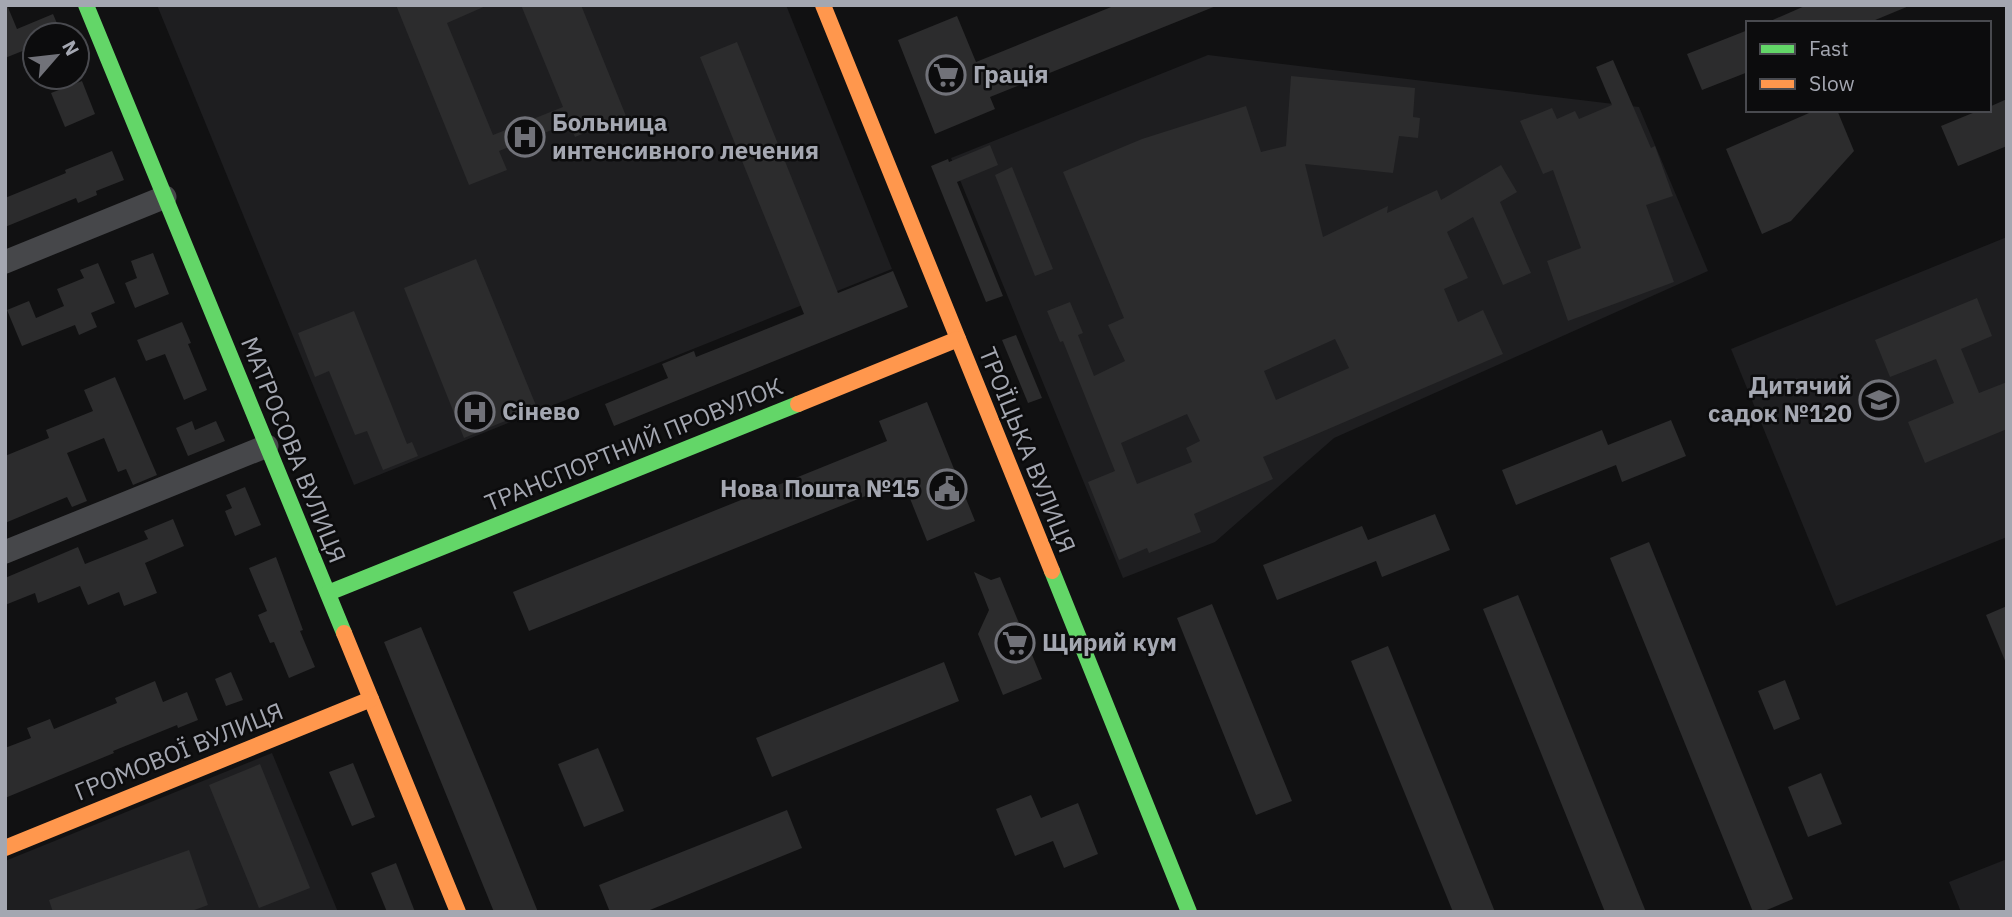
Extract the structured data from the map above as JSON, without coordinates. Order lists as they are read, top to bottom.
{
  "streets": {
    "street": [
      "ТРАНСПОРТНИЙ ПРОВУЛОК",
      "МАТРОСОВА ВУЛИЦЯ",
      "ТРОЇЦЬКА ВУЛИЦЯ",
      "ГРОМОВОЇ ВУЛИЦЯ"
    ]
  },
  "crossings": [
    ["ТРАНСПОРТНИЙ ПРОВУЛОК", "МАТРОСОВА ВУЛИЦЯ"],
    ["ТРАНСПОРТНИЙ ПРОВУЛОК", "ТРОЇЦЬКА ВУЛИЦЯ"],
    ["МАТРОСОВА ВУЛИЦЯ", "ГРОМОВОЇ ВУЛИЦЯ"]
  ],
  "places": {
    "supermarket": ["Грація", "Щирий кум"],
    "hospital": ["Больница интенсивного лечения", "Сінево"],
    "school or university": ["Дитячий садок №120"],
    "public building": ["Нова Пошта №15"]
  },
  "legend": ["Fast", "Slow"],
  "north": "top right"
}
